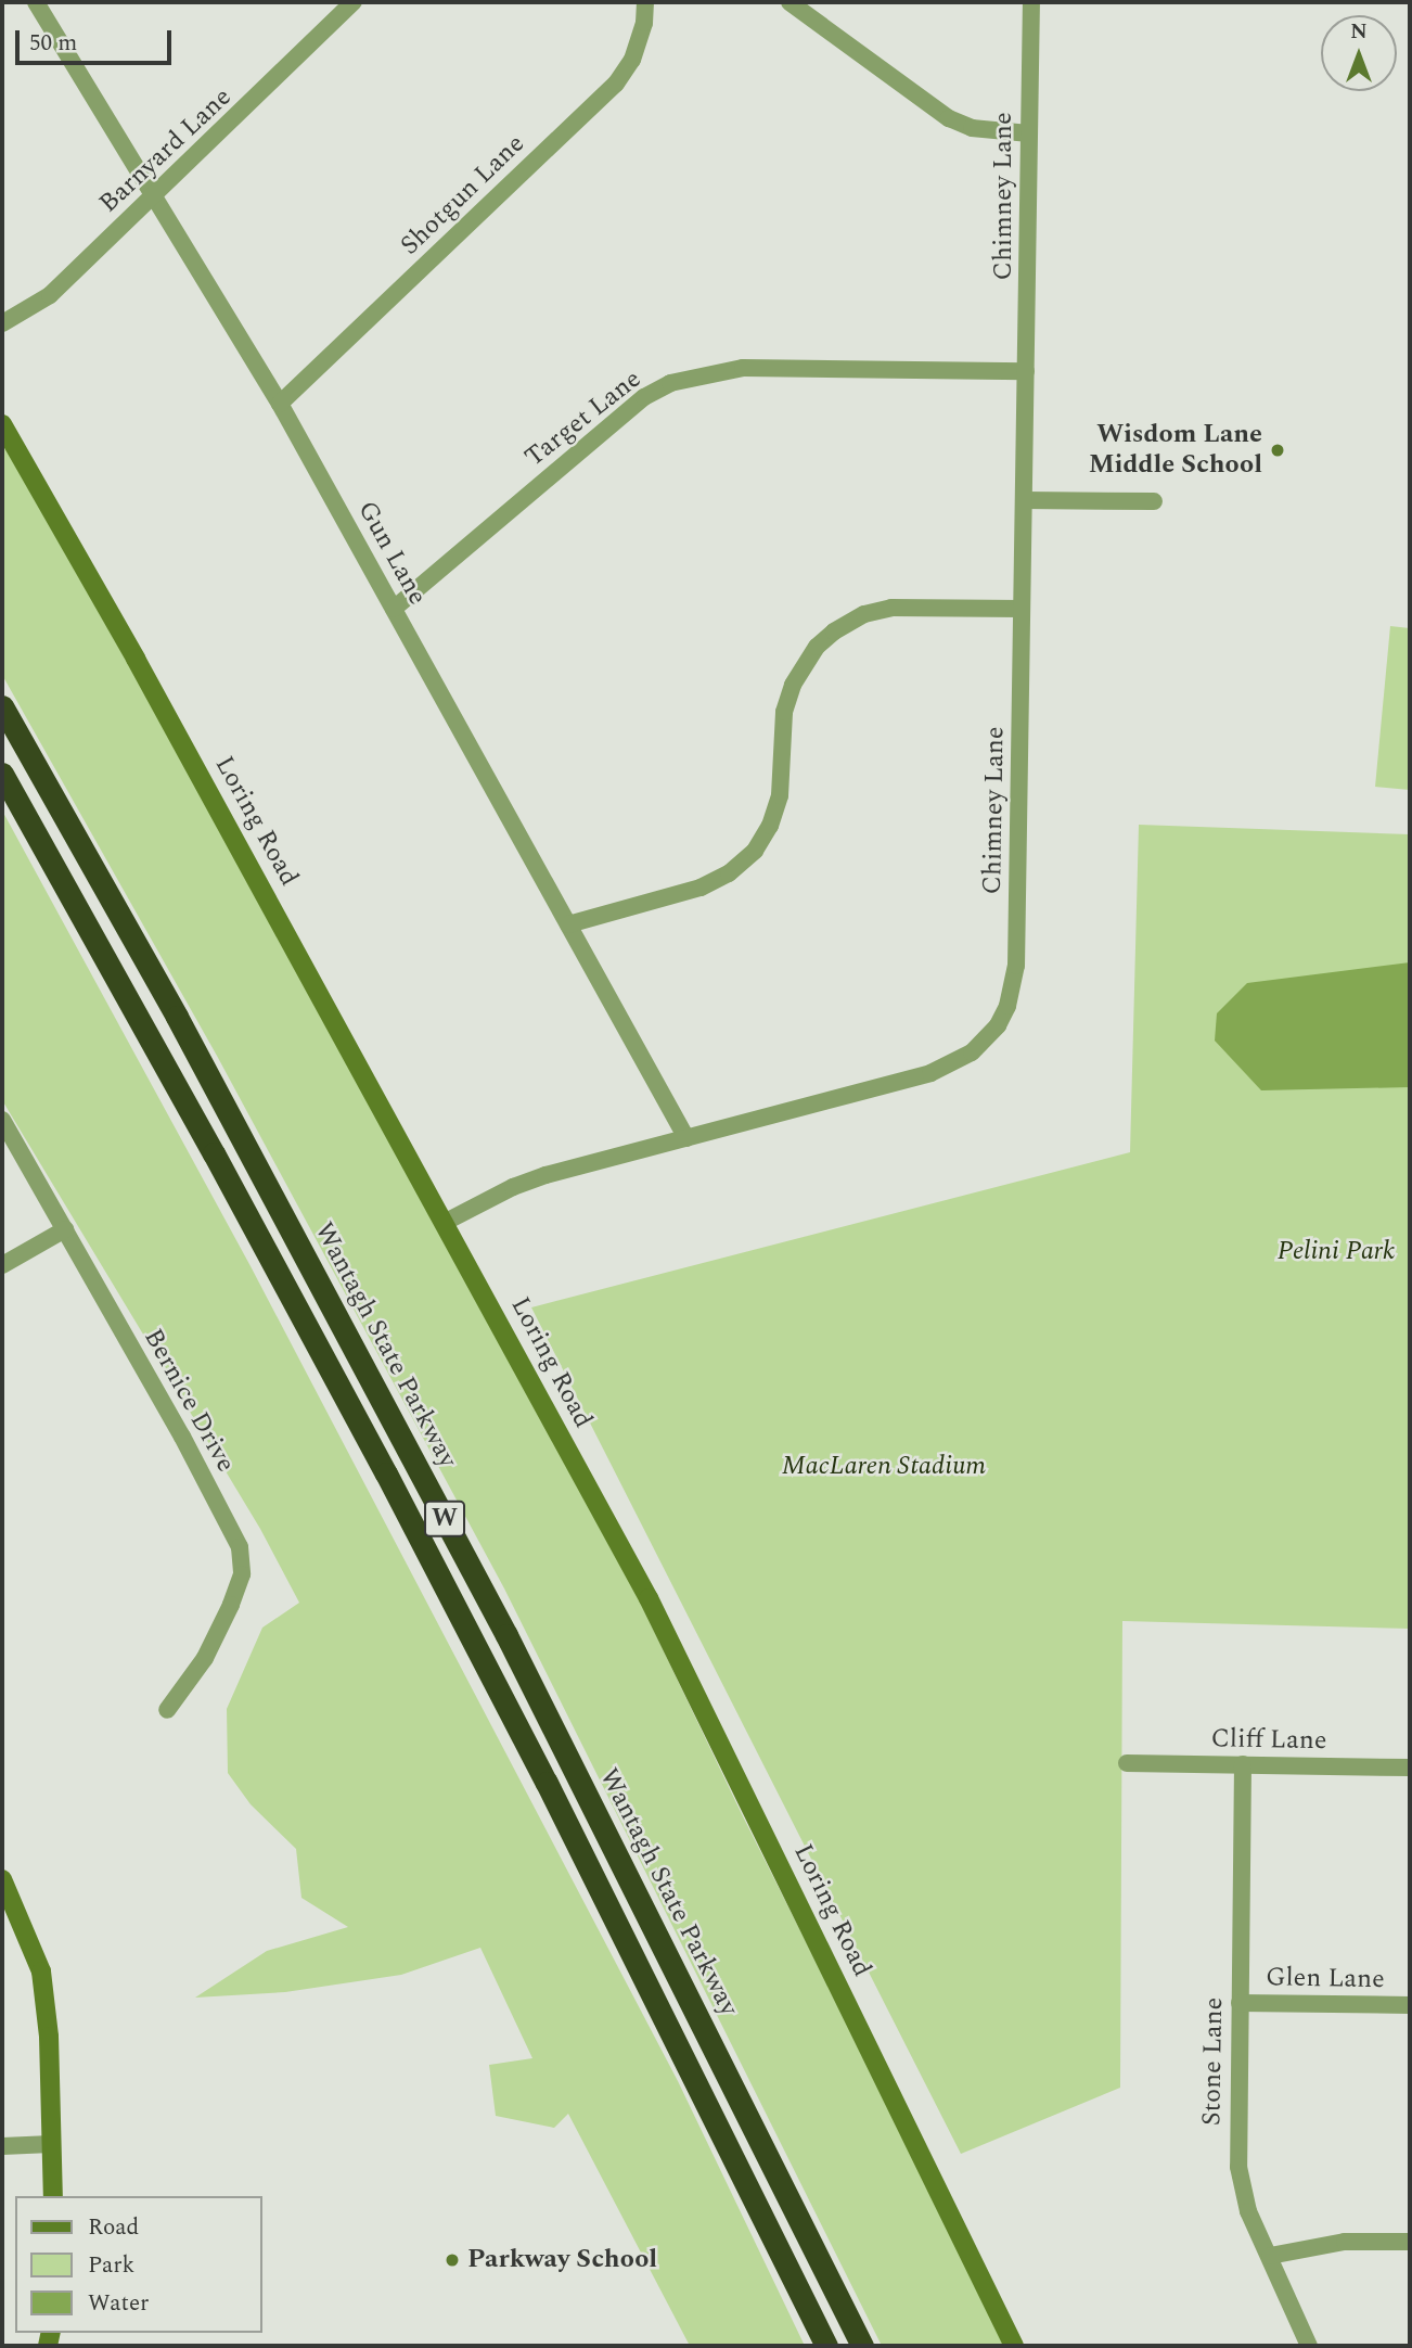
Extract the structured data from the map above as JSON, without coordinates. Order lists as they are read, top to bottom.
{
  "streets": {
    "highway": ["Wantagh State Parkway", "W"],
    "street": [
      "Barnyard Lane",
      "Shotgun Lane",
      "Chimney Lane",
      "Target Lane",
      "Gun Lane",
      "Loring Road",
      "Bernice Drive",
      "Cliff Lane",
      "Glen Lane",
      "Stone Lane"
    ]
  },
  "crossings": [
    ["Barnyard Lane", "Gun Lane"],
    ["Shotgun Lane", "Gun Lane"],
    ["Chimney Lane", "Target Lane"],
    ["Chimney Lane", "Gun Lane"],
    ["Chimney Lane", "Loring Road"],
    ["Target Lane", "Gun Lane"],
    ["Cliff Lane", "Stone Lane"],
    ["Glen Lane", "Stone Lane"]
  ],
  "parks": ["Pelini Park", "MacLaren Stadium"],
  "places": ["Wisdom Lane Middle School", "Parkway School"],
  "legend": ["Road", "Park", "Water"],
  "scale_bar": "50 m",
  "north": "top"
}
